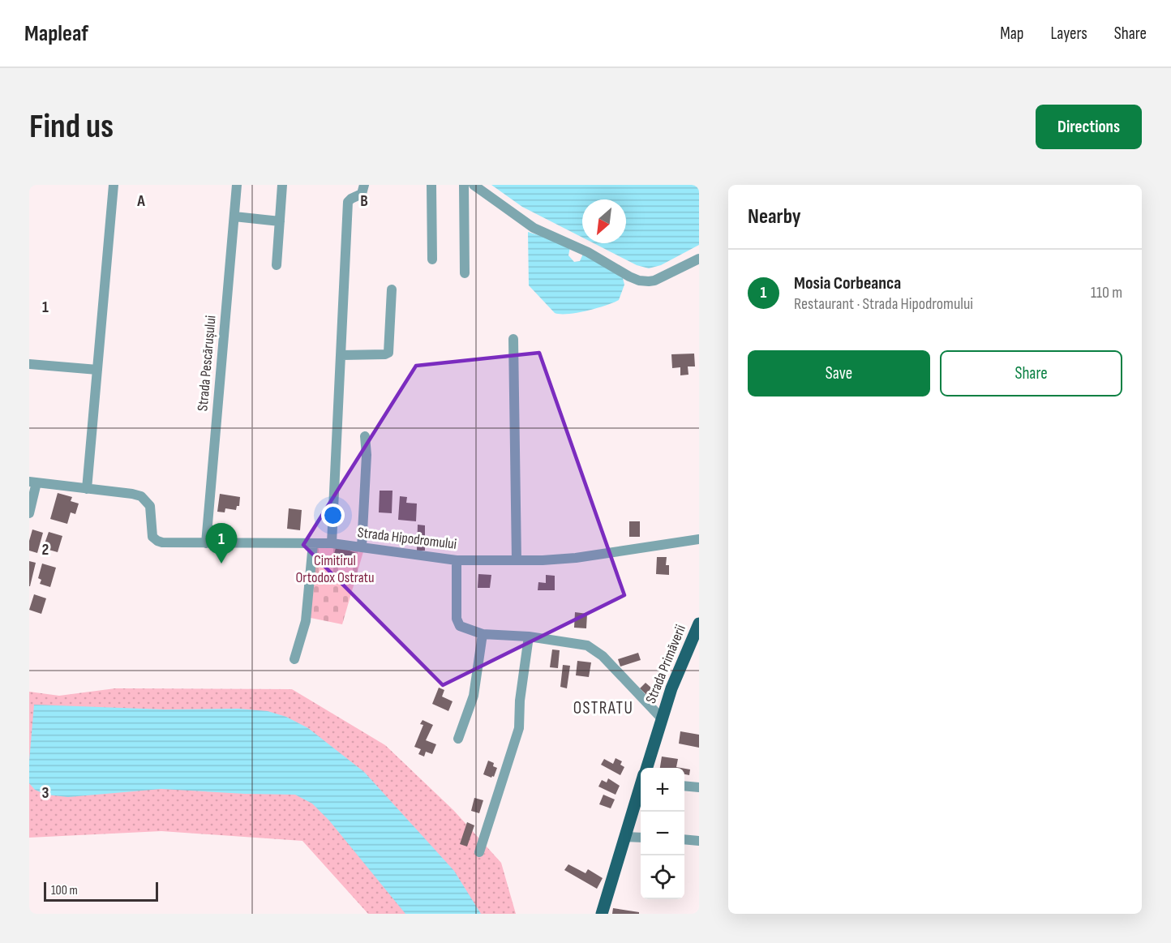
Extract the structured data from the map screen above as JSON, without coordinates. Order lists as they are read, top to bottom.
{
  "streets": {
    "main road": ["Strada Primăverii"],
    "street": ["Strada Pescărușului", "Strada Hipodromului"]
  },
  "crossings": [
    ["Strada Pescărușului", "Strada Hipodromului"]
  ],
  "districts": ["OSTRATU"],
  "parks": ["Cimitirul Ortodox Ostratu"],
  "scale_bar": "100 m",
  "north": "bottom left",
  "page": {
    "header": "Mapleaf",
    "nav": ["Map", "Layers", "Share"],
    "buttons": [
      "Directions",
      ["Save", "Share"]
    ],
    "title": "Find us",
    "heading": "Nearby",
    "list": [
      {
        "mark": "1",
        "name": "Mosia Corbeanca",
        "note": "Restaurant · Strada Hipodromului",
        "value": "110 m"
      }
    ],
    "pins": "1",
    "map_buttons": ["+", "−"],
    "scale": "100 m"
  },
  "grid": {
    "columns": ["A", "B"],
    "rows": ["1", "2", "3"]
  }
}
